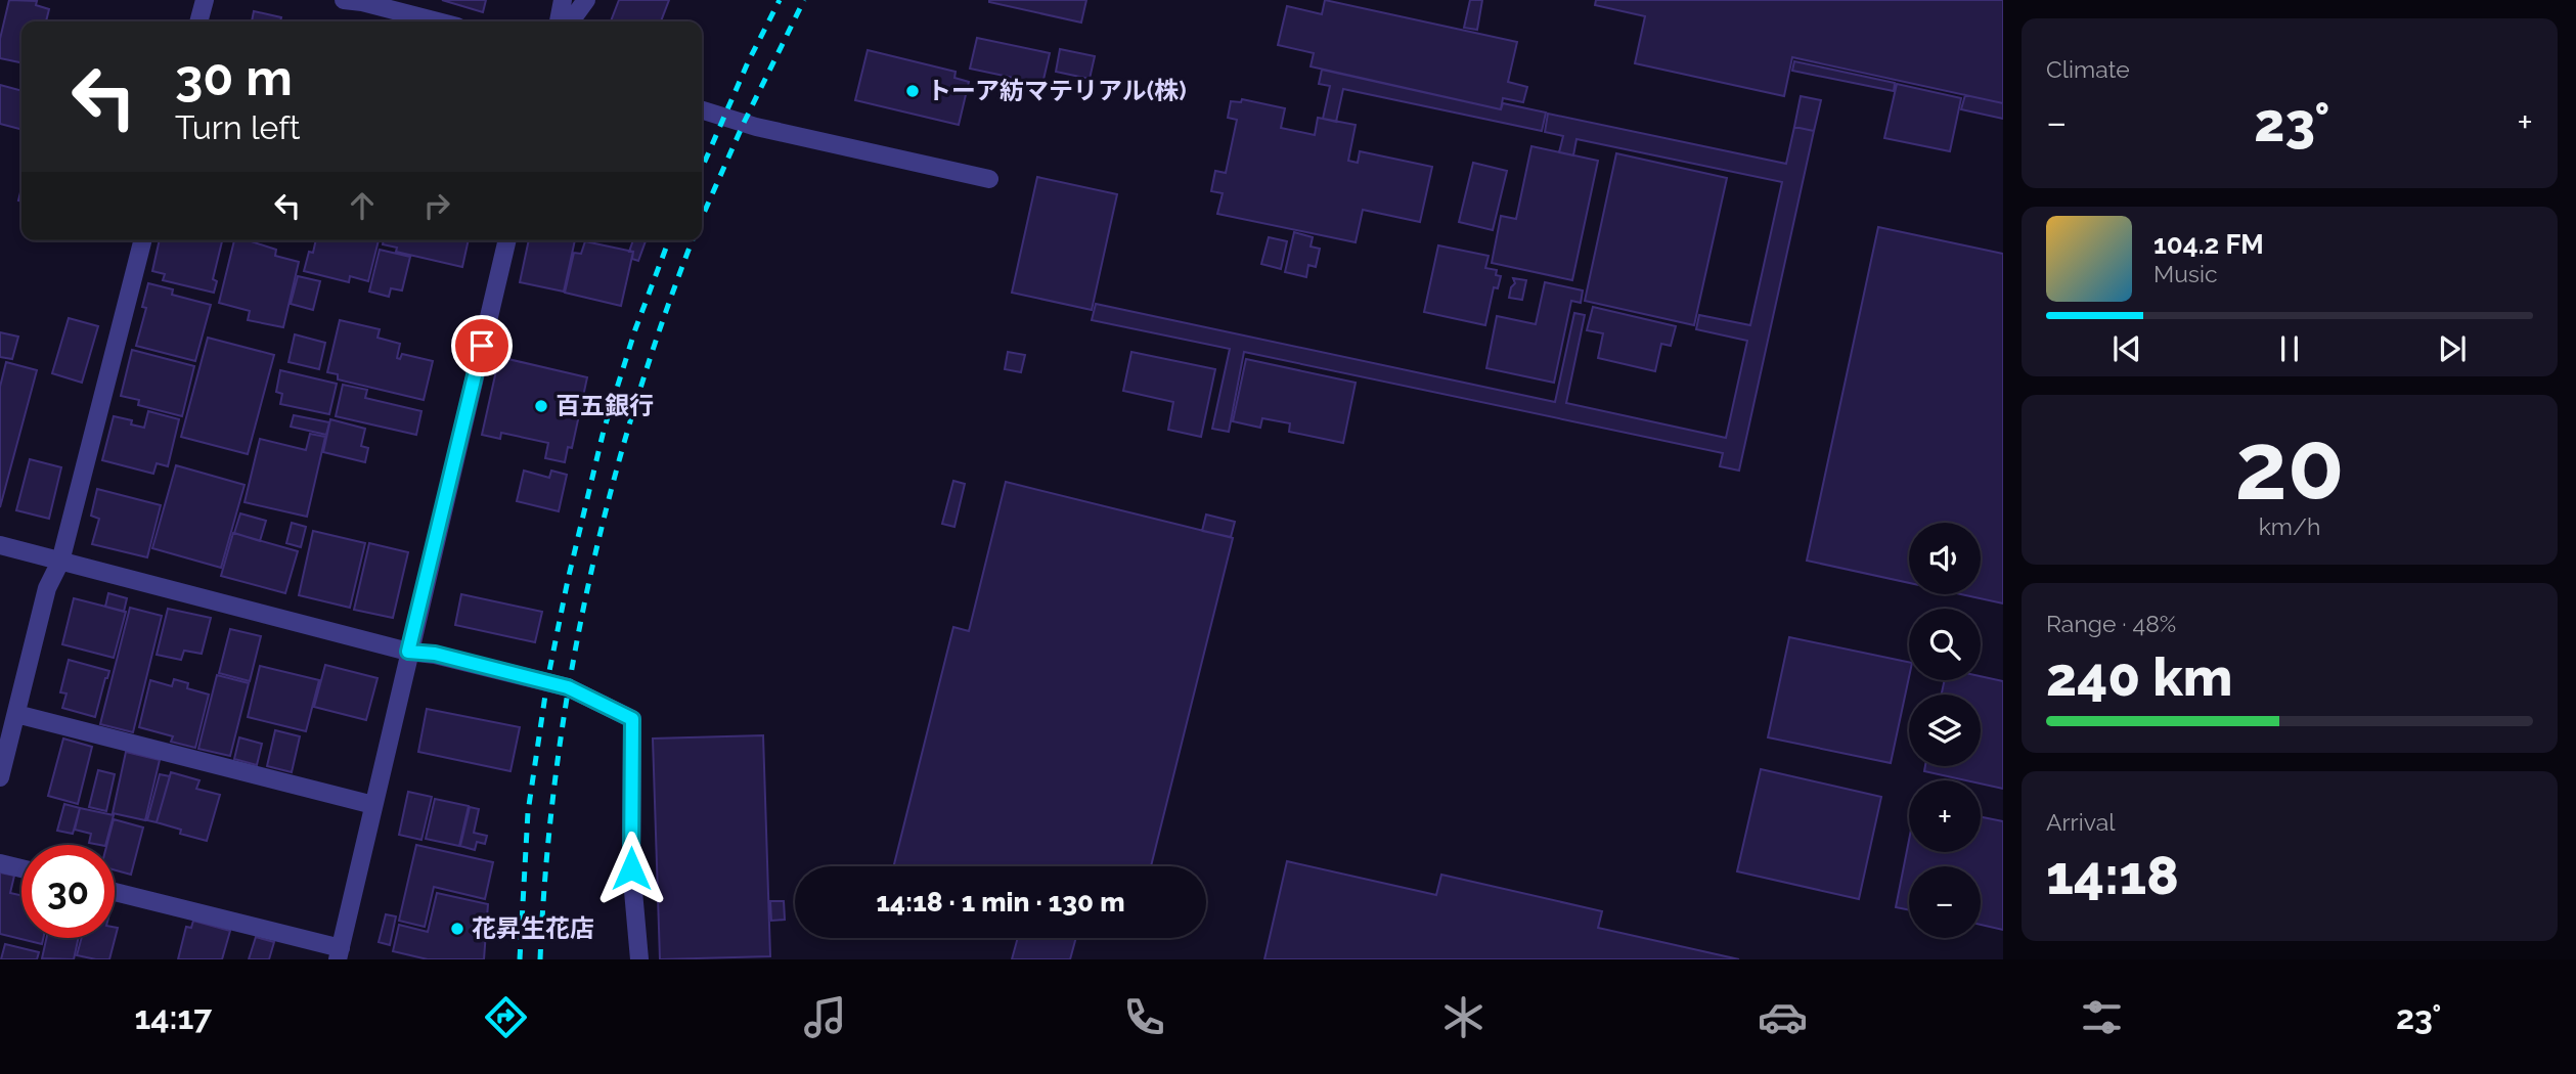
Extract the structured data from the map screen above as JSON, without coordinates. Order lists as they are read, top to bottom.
{
  "places": ["トーア紡マテリアル(株)", "百五銀行", "花昇生花店"],
  "page": {
    "tile": [
      "Climate",
      ["20", "km/h"],
      ["Range · 48%", "240 km"],
      ["Arrival", "14:18"]
    ],
    "turn": ["30 m", "Turn left"],
    "heat": ["−", "23°", "+"],
    "song": ["104.2 FM", "Music"],
    "map_buttons": ["+", "−"],
    "limit": "30",
    "trip": "14:18 · 1 min · 130 m",
    "tabs": ["14:17", "23°"]
  }
}
